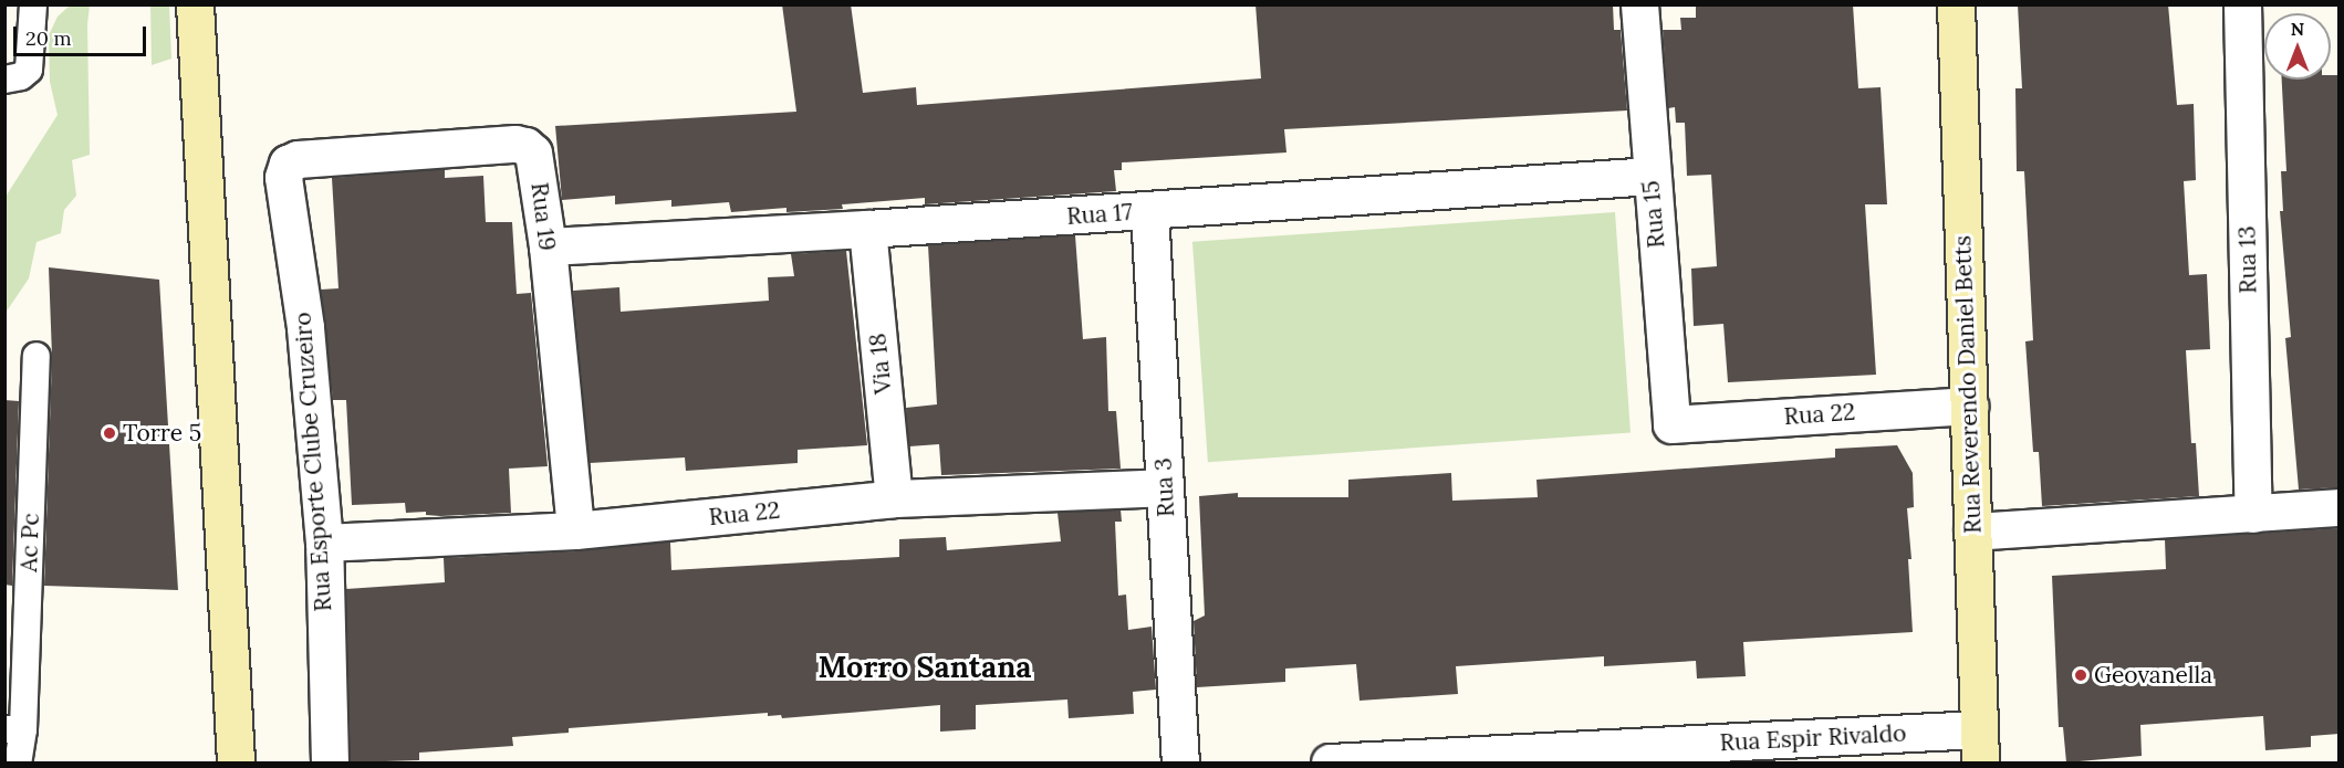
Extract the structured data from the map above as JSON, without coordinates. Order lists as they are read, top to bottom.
{
  "streets": {
    "street": [
      "Rua 17",
      "Rua 15",
      "Rua 19",
      "Rua 13",
      "Via 18",
      "Rua Reverendo Daniel Betts",
      "Rua 22",
      "Rua Esporte Clube Cruzeiro",
      "Rua 3",
      "Rua Espir Rivaldo"
    ],
    "lane": ["Ac Pc"]
  },
  "crossings": [
    ["Rua 17", "Rua 15"],
    ["Rua 17", "Rua 19"],
    ["Rua 17", "Via 18"],
    ["Rua 17", "Rua 3"],
    ["Rua 15", "Rua 22"],
    ["Rua 19", "Rua 22"],
    ["Rua 19", "Rua Esporte Clube Cruzeiro"],
    ["Via 18", "Rua 22"],
    ["Rua Reverendo Daniel Betts", "Rua 22"],
    ["Rua Reverendo Daniel Betts", "Rua Espir Rivaldo"],
    ["Rua 22", "Rua Esporte Clube Cruzeiro"],
    ["Rua 22", "Rua 3"]
  ],
  "districts": ["Morro Santana"],
  "places": ["Torre 5", "Geovanella"],
  "scale_bar": "20 m",
  "north": "top"
}
